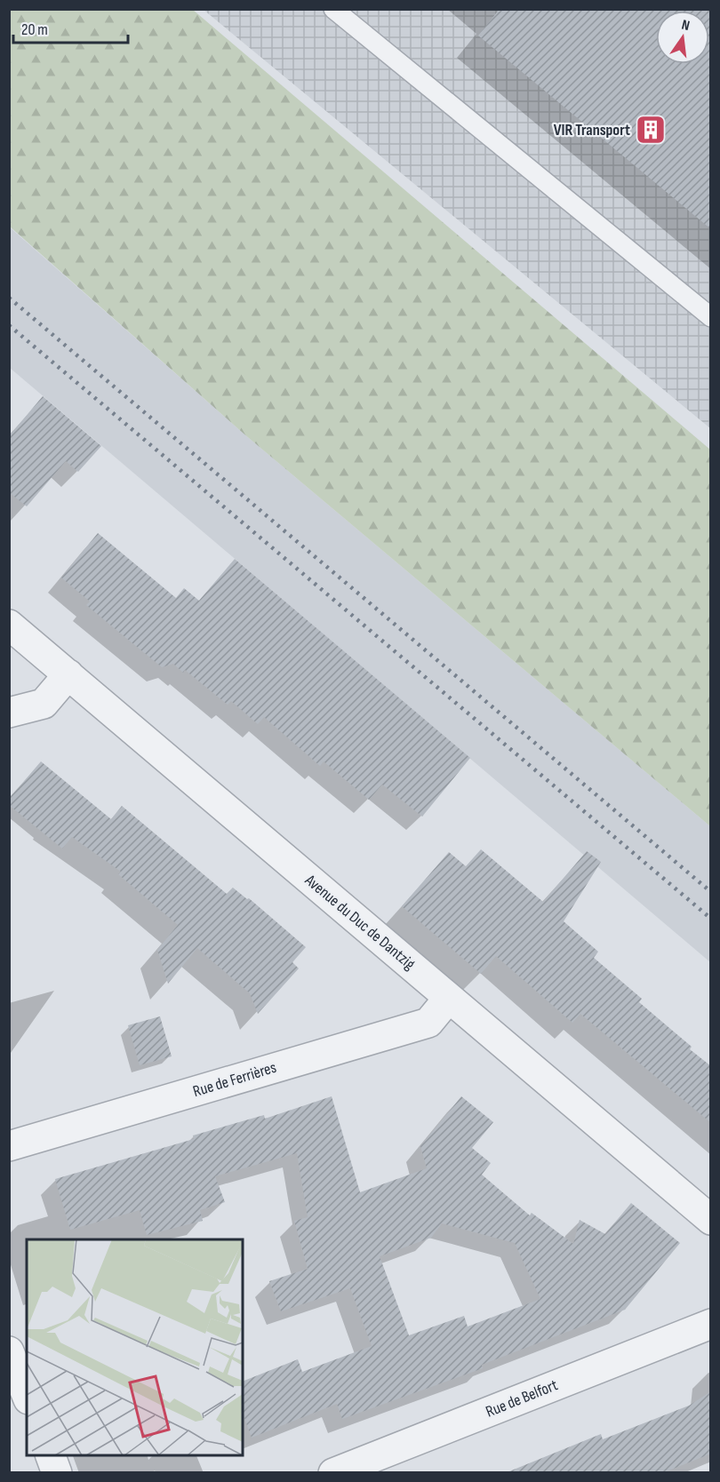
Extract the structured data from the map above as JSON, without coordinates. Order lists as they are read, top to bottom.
{
  "streets": {
    "street": ["Avenue du Duc de Dantzig", "Rue de Ferrières", "Rue de Belfort"]
  },
  "crossings": [
    ["Avenue du Duc de Dantzig", "Rue de Ferrières"]
  ],
  "places": {
    "building": ["VIR Transport"]
  },
  "scale_bar": "20 m",
  "north": "top"
}
